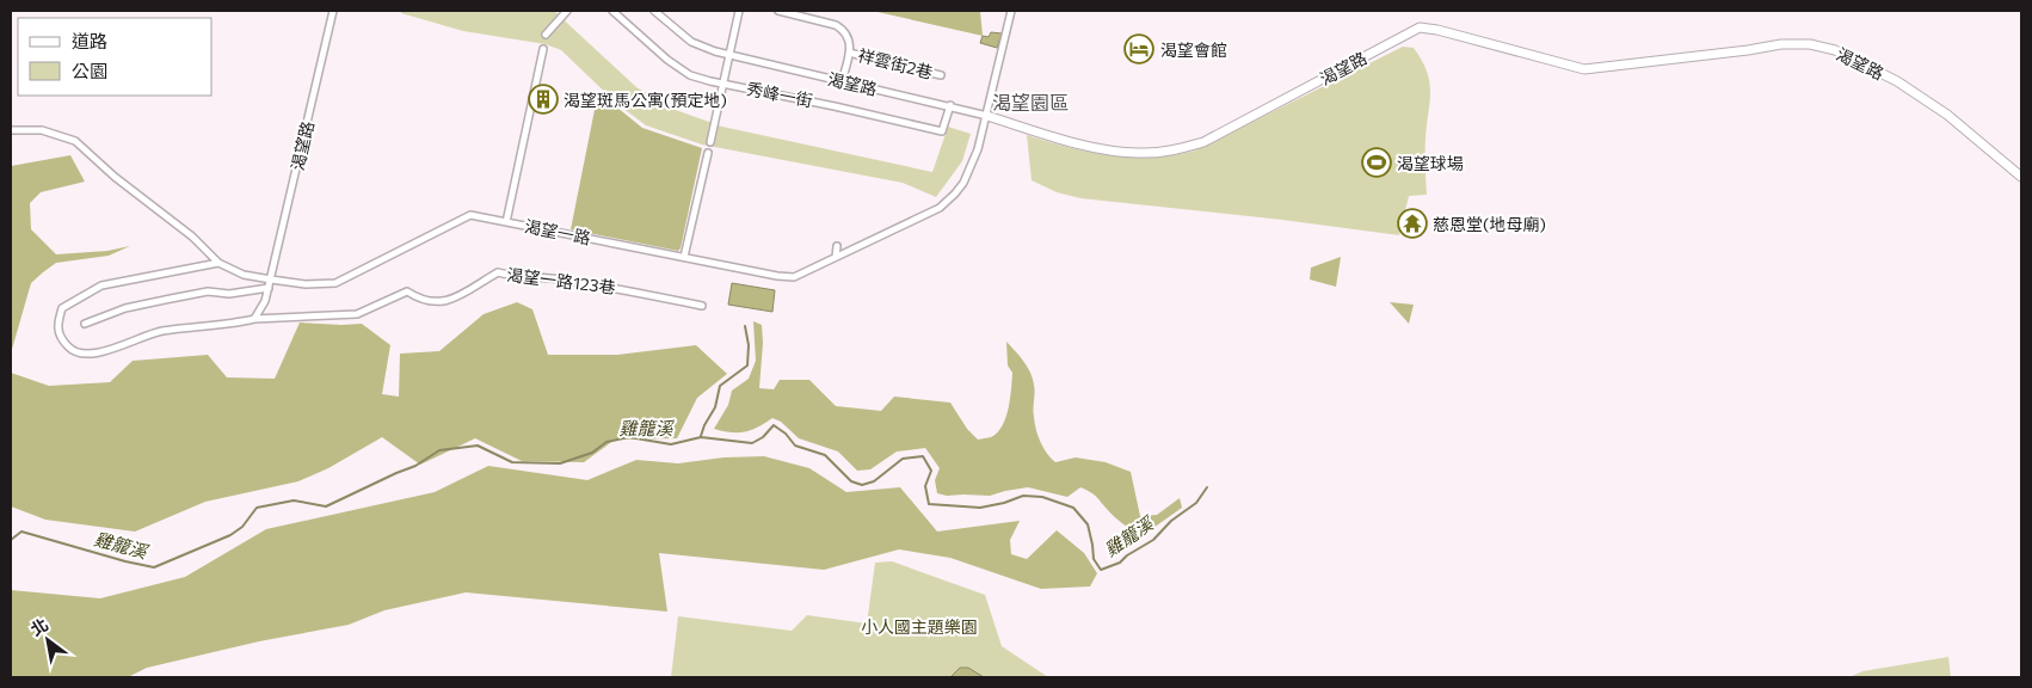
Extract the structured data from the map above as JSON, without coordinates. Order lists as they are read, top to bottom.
{
  "streets": {
    "street": [
      "祥雲街2巷",
      "渴望路",
      "秀峰一街",
      "渴望一路",
      "渴望一路123巷"
    ]
  },
  "crossings": [
    ["渴望路", "秀峰一街"],
    ["渴望路", "渴望一路"],
    ["渴望路", "渴望一路123巷"],
    ["渴望一路", "渴望一路123巷"]
  ],
  "districts": ["渴望園區"],
  "water": ["雞籠溪"],
  "parks": ["小人國主題樂園"],
  "places": {
    "hotel": ["渴望會館"],
    "building": ["渴望斑馬公寓(預定地)"],
    "sports": ["渴望球場"],
    "temple": ["慈恩堂(地母廟)"]
  },
  "legend": ["道路", "公園"],
  "north": "top left"
}
